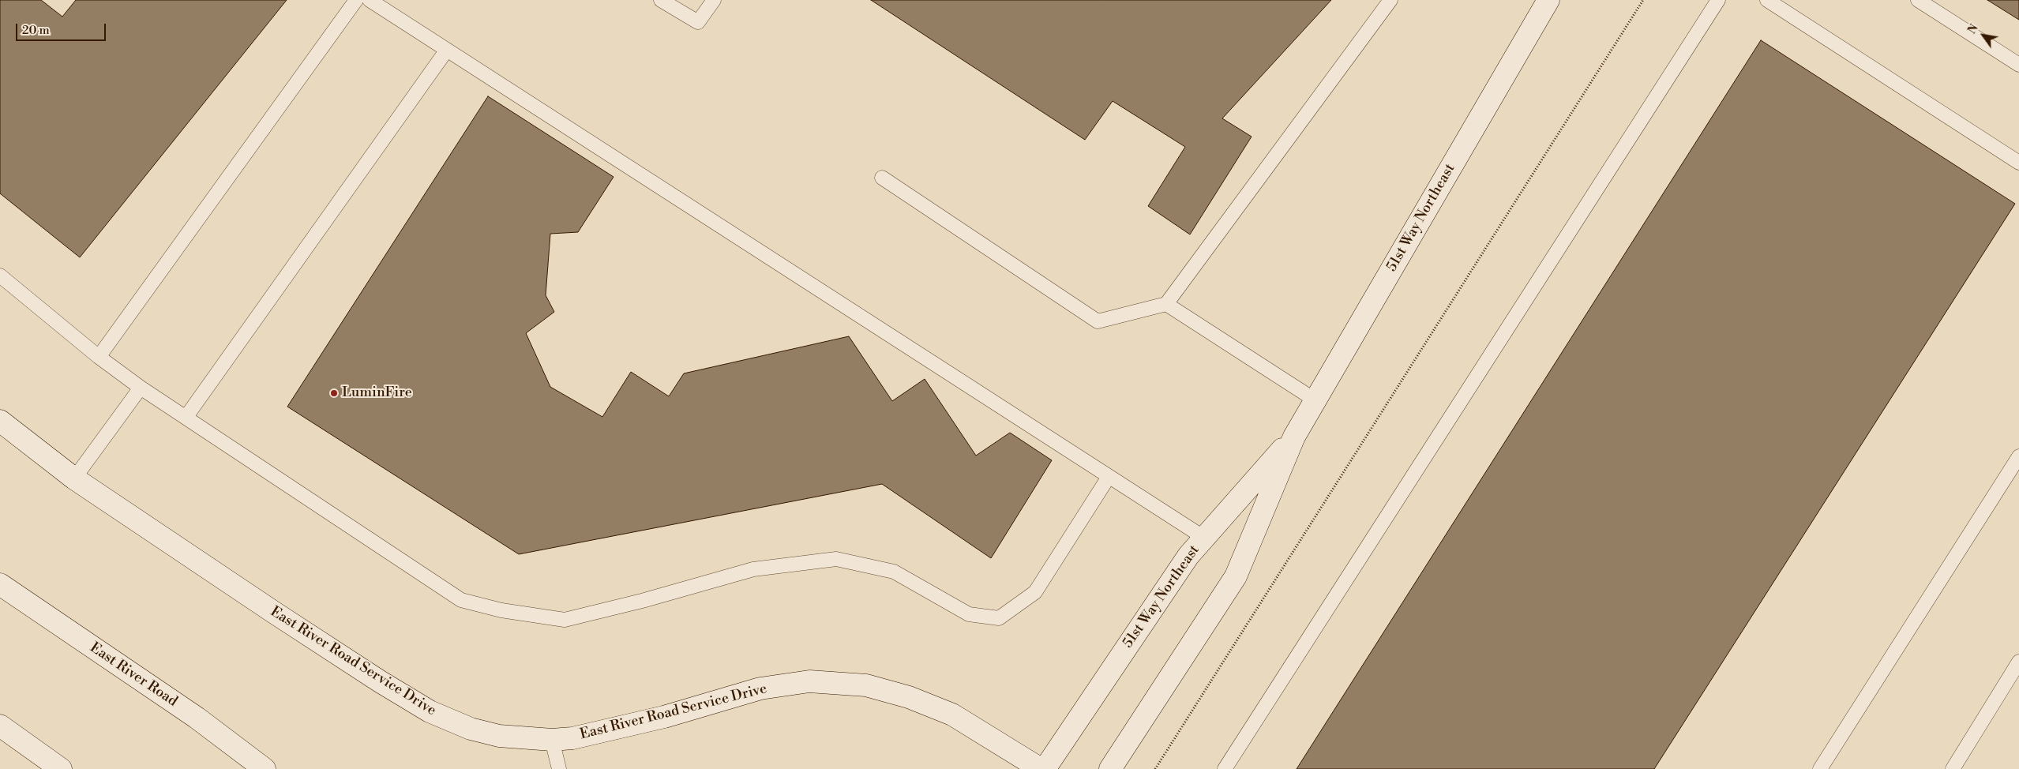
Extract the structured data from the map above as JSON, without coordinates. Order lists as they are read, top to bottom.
{
  "streets": {
    "street": ["51st Way Northeast", "East River Road Service Drive", "East River Road"]
  },
  "places": ["LuminFire"],
  "scale_bar": "20 m",
  "north": "top left"
}
